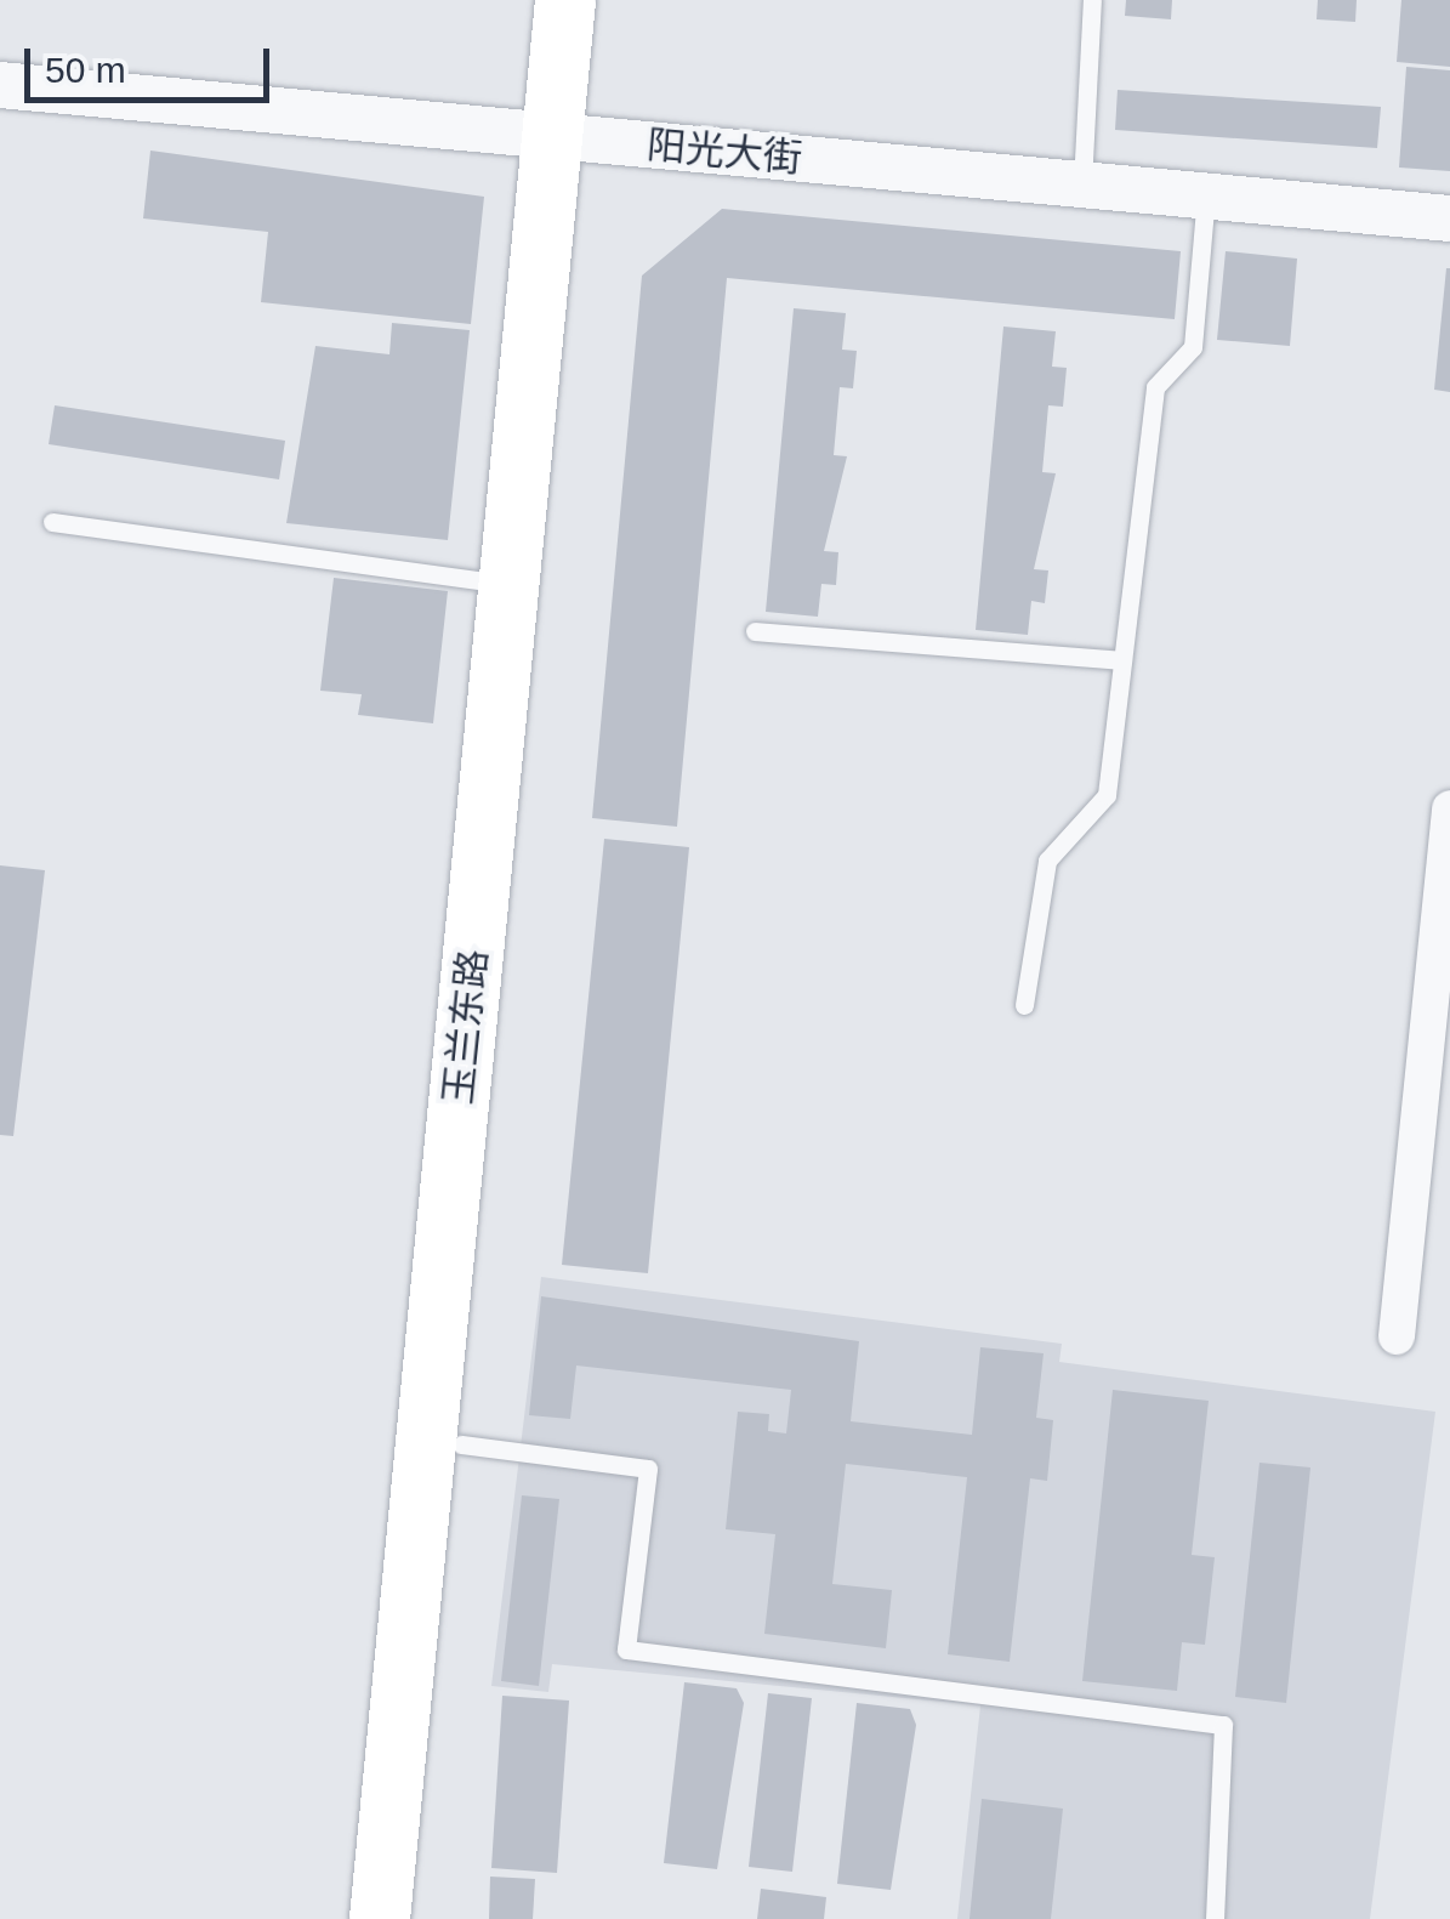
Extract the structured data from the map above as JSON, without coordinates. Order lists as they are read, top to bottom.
{
  "streets": {
    "highway": ["玉兰东路"],
    "street": ["阳光大街"]
  },
  "crossings": [
    ["阳光大街", "玉兰东路"]
  ],
  "scale_bar": "50 m"
}
